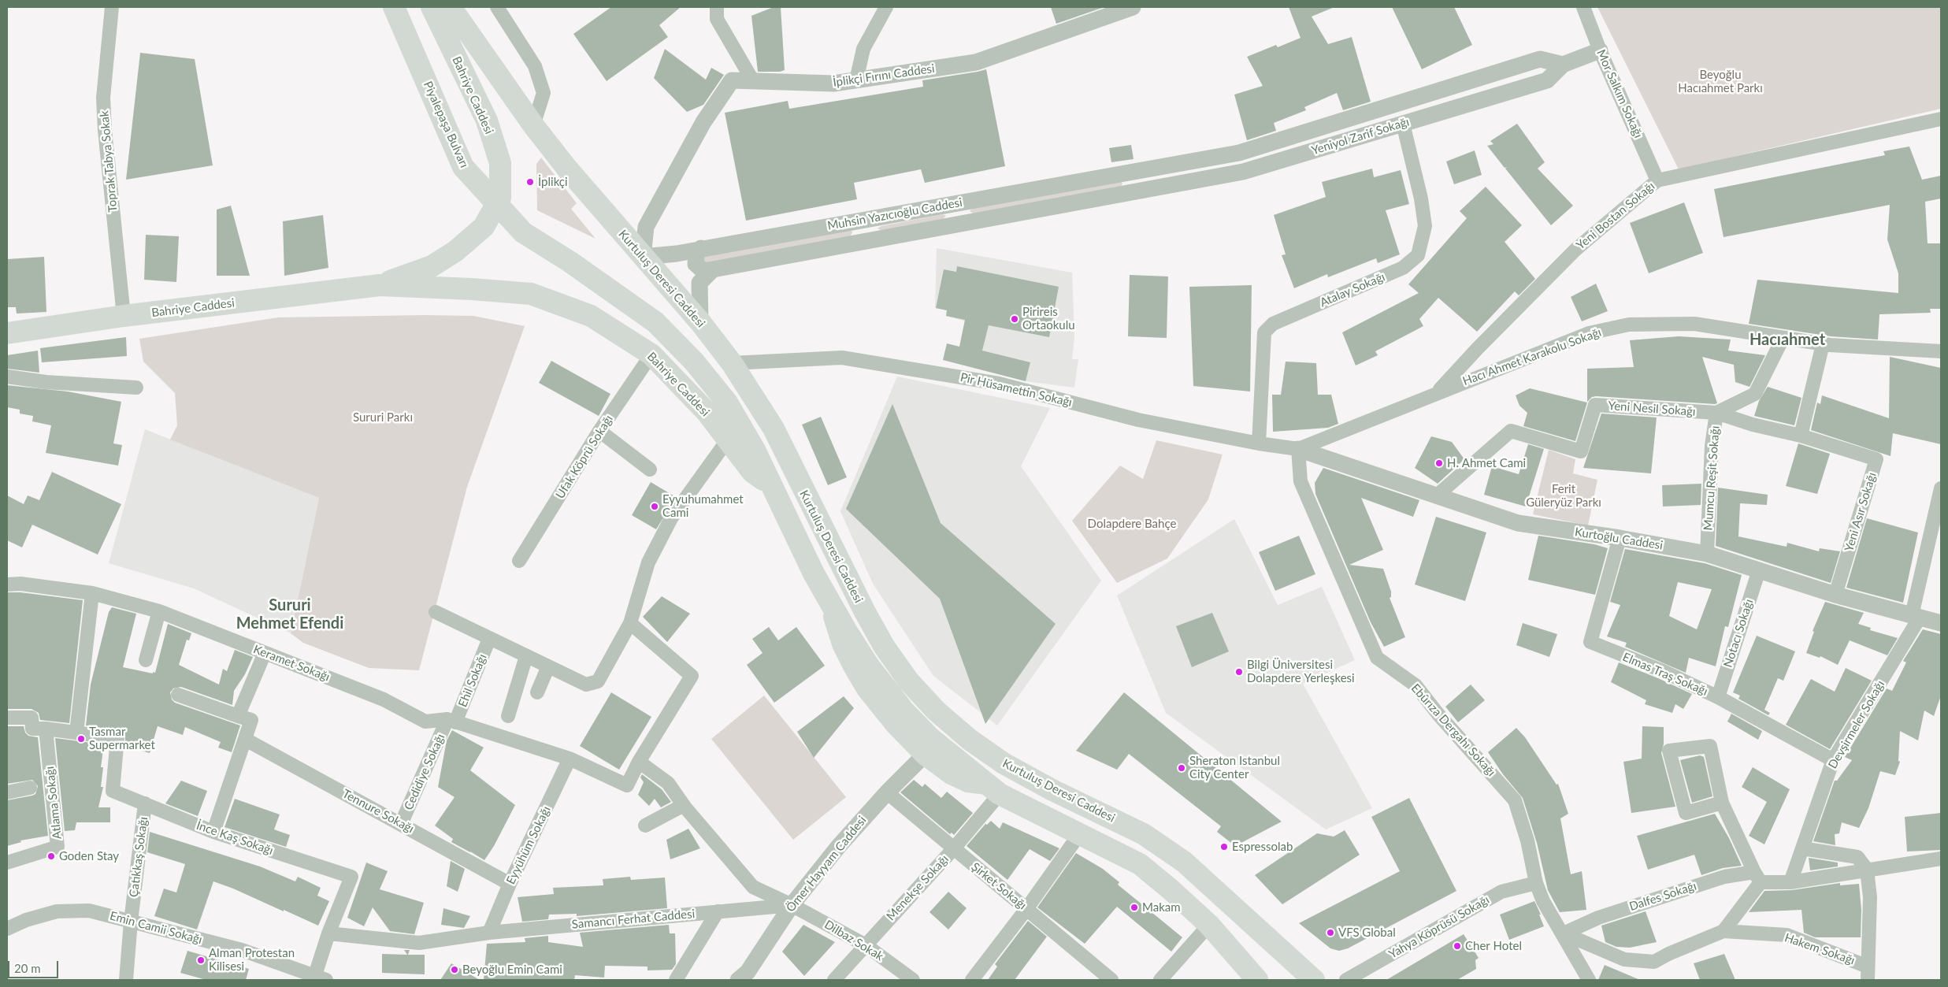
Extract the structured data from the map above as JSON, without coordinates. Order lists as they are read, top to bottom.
{
  "streets": {
    "main road": ["Bahriye Caddesi", "Piyalepaşa Bulvarı", "Kurtuluş Deresi Caddesi"],
    "street": [
      "İplikçi Fırını Caddesi",
      "Mor Salkım Sokağı",
      "Yeniyol Zarif Sokağı",
      "Toprak Tabya Sokak",
      "Muhsin Yazıcıoğlu Caddesi",
      "Yeni Bostan Sokağı",
      "Atalay Sokağı",
      "Hacı Ahmet Karakolu Sokağı",
      "Pir Hüsamettin Sokağı",
      "Yeni Nesil Sokağı",
      "Ufak Köprü Sokağı",
      "Mumcu Reşit Sokağı",
      "Yeni Asır Sokağı",
      "Kurtoğlu Caddesi",
      "Notacı Sokağı",
      "Keramet Sokağı",
      "Elmas Traş Sokağı",
      "Ehil Sokağı",
      "Devşirmeler Sokağı",
      "Ebûrıza Dergahı Sokağı",
      "Cedidiye Sokağı",
      "Atlama Sokağı",
      "Tennure Sokağı",
      "İnce Kaş Sokağı",
      "Eyyühüm Sokağı",
      "Çatıkkaş Sokağı",
      "Ömer Hayyam Caddesi",
      "Şirket Sokağı",
      "Menekşe Sokağı",
      "Dalfes Sokağı",
      "Samancı Ferhat Caddesi",
      "Yahya Köprüsü Sokağı",
      "Emin Camii Sokağı",
      "Dilbaz Sokak",
      "Hakem Sokağı"
    ]
  },
  "crossings": [
    ["İplikçi Fırını Caddesi", "Muhsin Yazıcıoğlu Caddesi"],
    ["İplikçi Fırını Caddesi", "Kurtuluş Deresi Caddesi"],
    ["Mor Salkım Sokağı", "Yeniyol Zarif Sokağı"],
    ["Mor Salkım Sokağı", "Yeni Bostan Sokağı"],
    ["Bahriye Caddesi", "Piyalepaşa Bulvarı"],
    ["Bahriye Caddesi", "Toprak Tabya Sokak"],
    ["Bahriye Caddesi", "Ufak Köprü Sokağı"],
    ["Yeniyol Zarif Sokağı", "Muhsin Yazıcıoğlu Caddesi"],
    ["Yeniyol Zarif Sokağı", "Atalay Sokağı"],
    ["Muhsin Yazıcıoğlu Caddesi", "Kurtuluş Deresi Caddesi"],
    ["Yeni Bostan Sokağı", "Hacı Ahmet Karakolu Sokağı"],
    ["Kurtuluş Deresi Caddesi", "Pir Hüsamettin Sokağı"],
    ["Atalay Sokağı", "Pir Hüsamettin Sokağı"],
    ["Hacı Ahmet Karakolu Sokağı", "Pir Hüsamettin Sokağı"],
    ["Hacı Ahmet Karakolu Sokağı", "Mumcu Reşit Sokağı"],
    ["Hacı Ahmet Karakolu Sokağı", "Kurtoğlu Caddesi"],
    ["Hacı Ahmet Karakolu Sokağı", "Ebûrıza Dergahı Sokağı"],
    ["Pir Hüsamettin Sokağı", "Kurtoğlu Caddesi"],
    ["Pir Hüsamettin Sokağı", "Ebûrıza Dergahı Sokağı"],
    ["Yeni Nesil Sokağı", "Mumcu Reşit Sokağı"],
    ["Yeni Nesil Sokağı", "Yeni Asır Sokağı"],
    ["Yeni Nesil Sokağı", "Kurtoğlu Caddesi"],
    ["Mumcu Reşit Sokağı", "Yeni Asır Sokağı"],
    ["Mumcu Reşit Sokağı", "Kurtoğlu Caddesi"],
    ["Yeni Asır Sokağı", "Kurtoğlu Caddesi"],
    ["Kurtoğlu Caddesi", "Notacı Sokağı"],
    ["Kurtoğlu Caddesi", "Elmas Traş Sokağı"],
    ["Kurtoğlu Caddesi", "Devşirmeler Sokağı"],
    ["Kurtoğlu Caddesi", "Ebûrıza Dergahı Sokağı"],
    ["Notacı Sokağı", "Elmas Traş Sokağı"],
    ["Keramet Sokağı", "Ehil Sokağı"],
    ["Keramet Sokağı", "Cedidiye Sokağı"],
    ["Keramet Sokağı", "Eyyühüm Sokağı"],
    ["Elmas Traş Sokağı", "Devşirmeler Sokağı"],
    ["Ehil Sokağı", "Cedidiye Sokağı"],
    ["Devşirmeler Sokağı", "Dalfes Sokağı"],
    ["Ebûrıza Dergahı Sokağı", "Dalfes Sokağı"],
    ["Ebûrıza Dergahı Sokağı", "Yahya Köprüsü Sokağı"],
    ["Cedidiye Sokağı", "Tennure Sokağı"],
    ["Tennure Sokağı", "Eyyühüm Sokağı"],
    ["İnce Kaş Sokağı", "Çatıkkaş Sokağı"],
    ["İnce Kaş Sokağı", "Samancı Ferhat Caddesi"],
    ["Eyyühüm Sokağı", "Samancı Ferhat Caddesi"],
    ["Çatıkkaş Sokağı", "Emin Camii Sokağı"],
    ["Ömer Hayyam Caddesi", "Şirket Sokağı"],
    ["Ömer Hayyam Caddesi", "Samancı Ferhat Caddesi"],
    ["Ömer Hayyam Caddesi", "Dilbaz Sokak"],
    ["Şirket Sokağı", "Menekşe Sokağı"],
    ["Menekşe Sokağı", "Dilbaz Sokak"],
    ["Samancı Ferhat Caddesi", "Dilbaz Sokak"]
  ],
  "districts": ["Hacıahmet", "Sururi Mehmet Efendi"],
  "parks": [
    "Beyoğlu Hacıahmet Parkı",
    "Sururi Parkı",
    "Ferit Güleryüz Parkı",
    "Dolapdere Bahçe"
  ],
  "places": [
    "İplikçi",
    "Pirireis Ortaokulu",
    "H. Ahmet Cami",
    "Eyyuhumahmet Cami",
    "Bilgi Üniversitesi Dolapdere Yerleşkesi",
    "Tasmar Supermarket",
    "Sheraton Istanbul City Center",
    "Espressolab",
    "Goden Stay",
    "Makam",
    "VFS Global",
    "Cher Hotel",
    "Alman Protestan Kilisesi",
    "Beyoğlu Emin Cami"
  ],
  "scale_bar": "20 m"
}
